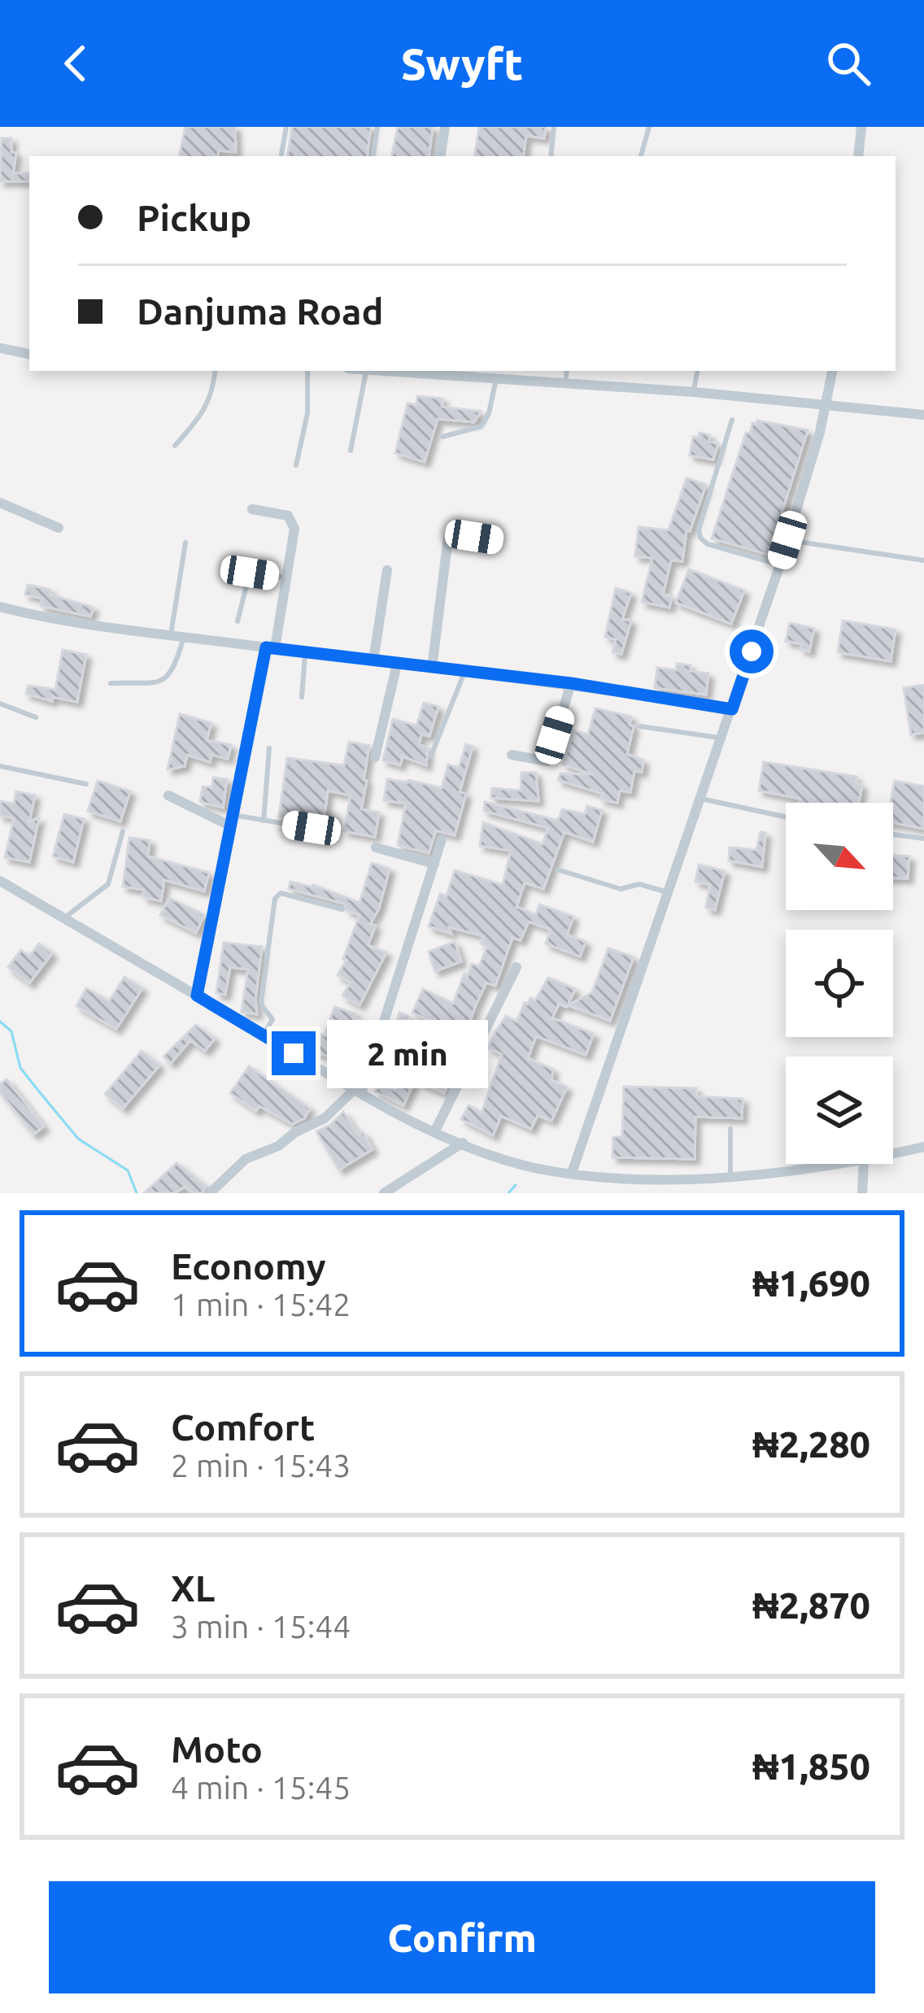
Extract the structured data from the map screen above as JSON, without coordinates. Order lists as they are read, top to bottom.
{
  "north": "bottom right",
  "page": {
    "header": "Swyft",
    "banner": ["Pickup", "Danjuma Road"],
    "bubble": "2 min",
    "list": [
      {
        "name": "Economy",
        "note": "1 min · 15:42",
        "value": "₦1,690"
      },
      {
        "name": "Comfort",
        "note": "2 min · 15:43",
        "value": "₦2,280"
      },
      {
        "name": "XL",
        "note": "3 min · 15:44",
        "value": "₦2,870"
      },
      {
        "name": "Moto",
        "note": "4 min · 15:45",
        "value": "₦1,850"
      }
    ],
    "buttons": "Confirm"
  }
}
